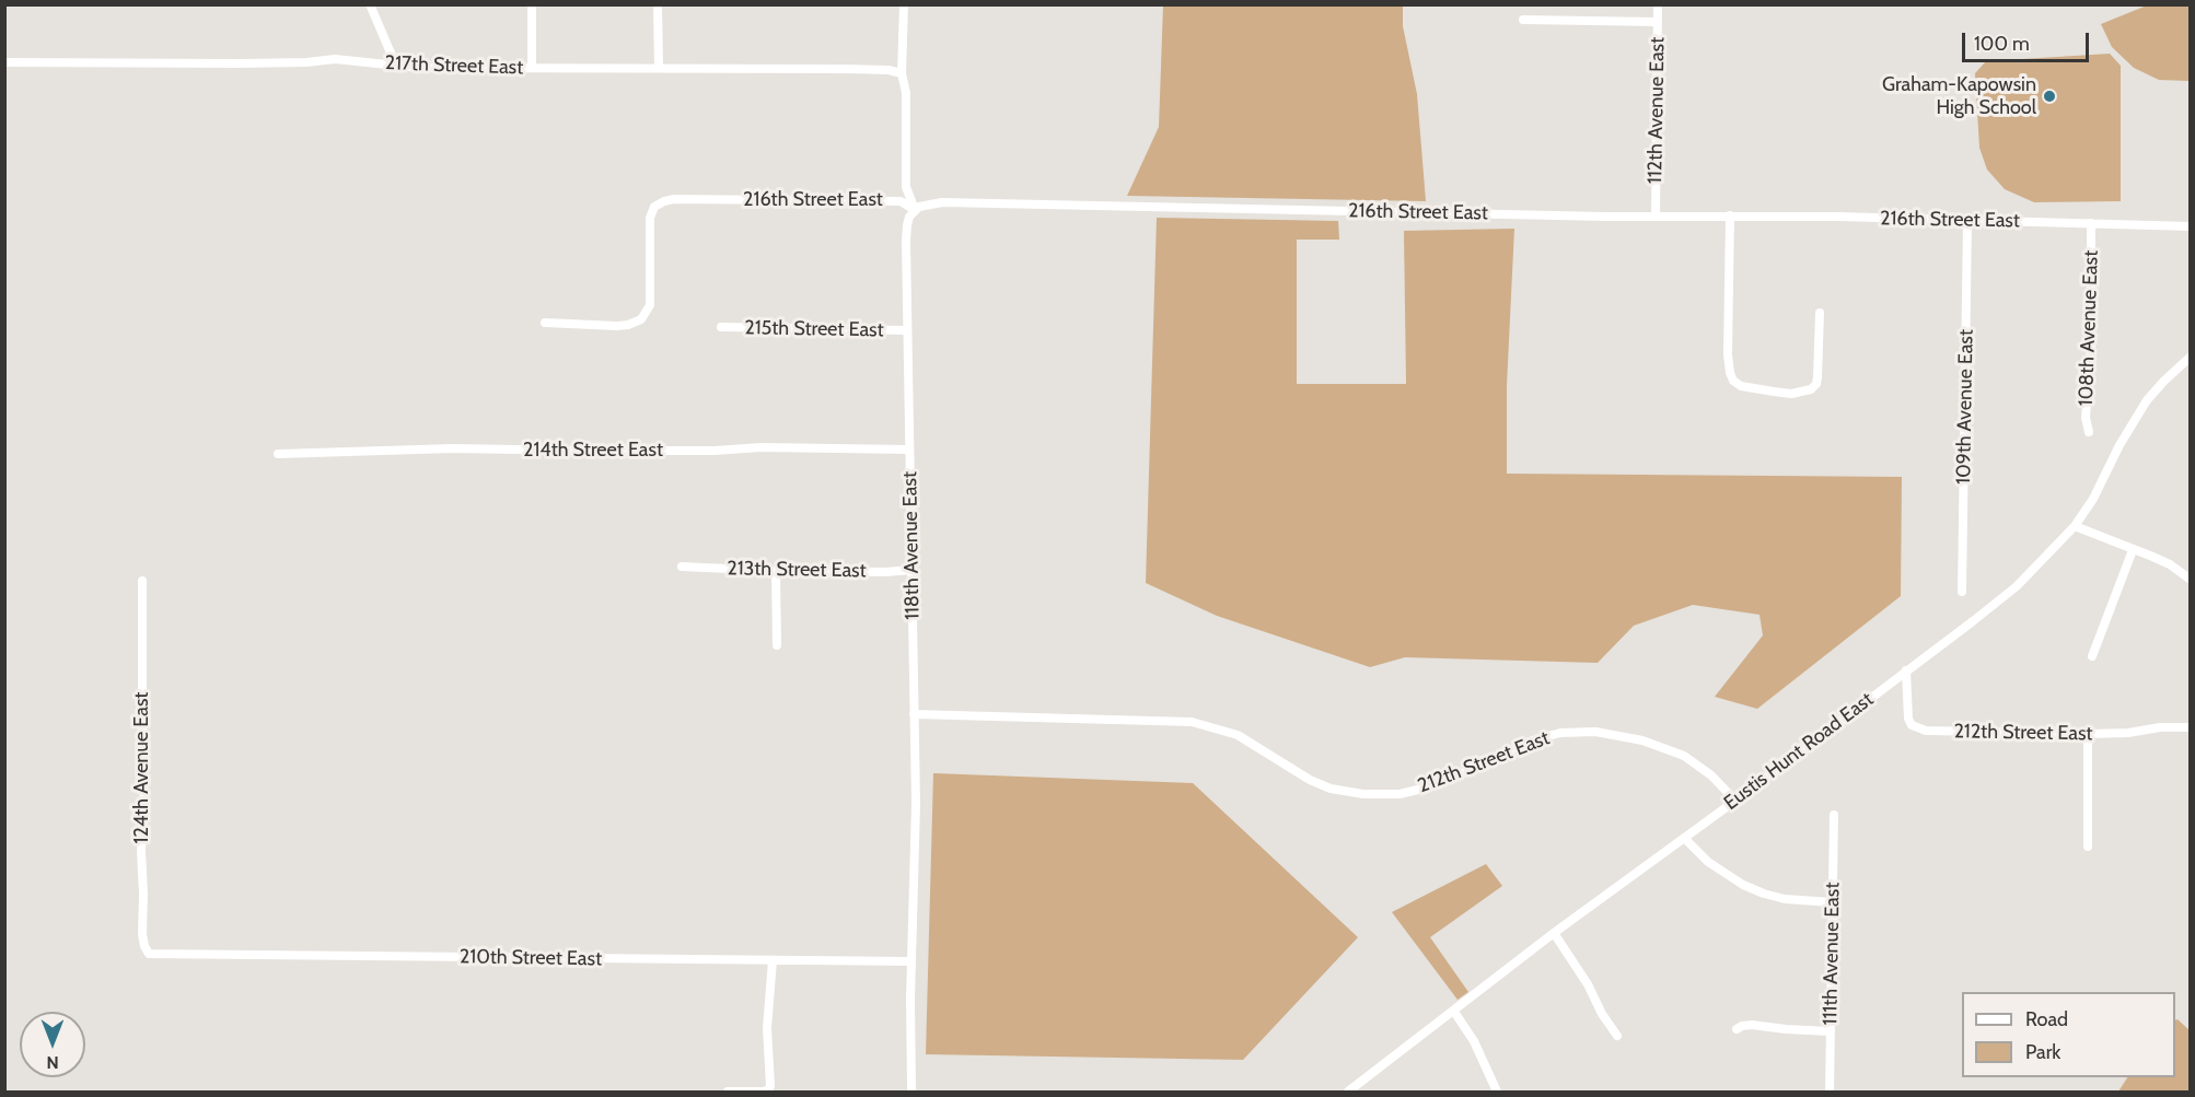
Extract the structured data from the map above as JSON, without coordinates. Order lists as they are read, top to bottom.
{
  "streets": {
    "street": [
      "217th Street East",
      "112th Avenue East",
      "216th Street East",
      "108th Avenue East",
      "215th Street East",
      "109th Avenue East",
      "214th Street East",
      "118th Avenue East",
      "213th Street East",
      "212th Street East",
      "Eustis Hunt Road East",
      "124th Avenue East",
      "111th Avenue East",
      "210th Street East"
    ]
  },
  "crossings": [
    ["112th Avenue East", "216th Street East"],
    ["216th Street East", "108th Avenue East"],
    ["216th Street East", "109th Avenue East"],
    ["216th Street East", "118th Avenue East"],
    ["215th Street East", "118th Avenue East"],
    ["214th Street East", "118th Avenue East"],
    ["118th Avenue East", "213th Street East"],
    ["118th Avenue East", "212th Street East"],
    ["118th Avenue East", "210th Street East"],
    ["212th Street East", "Eustis Hunt Road East"],
    ["124th Avenue East", "210th Street East"]
  ],
  "places": ["Graham-Kapowsin High School"],
  "legend": ["Road", "Park"],
  "scale_bar": "100 m",
  "north": "bottom"
}
